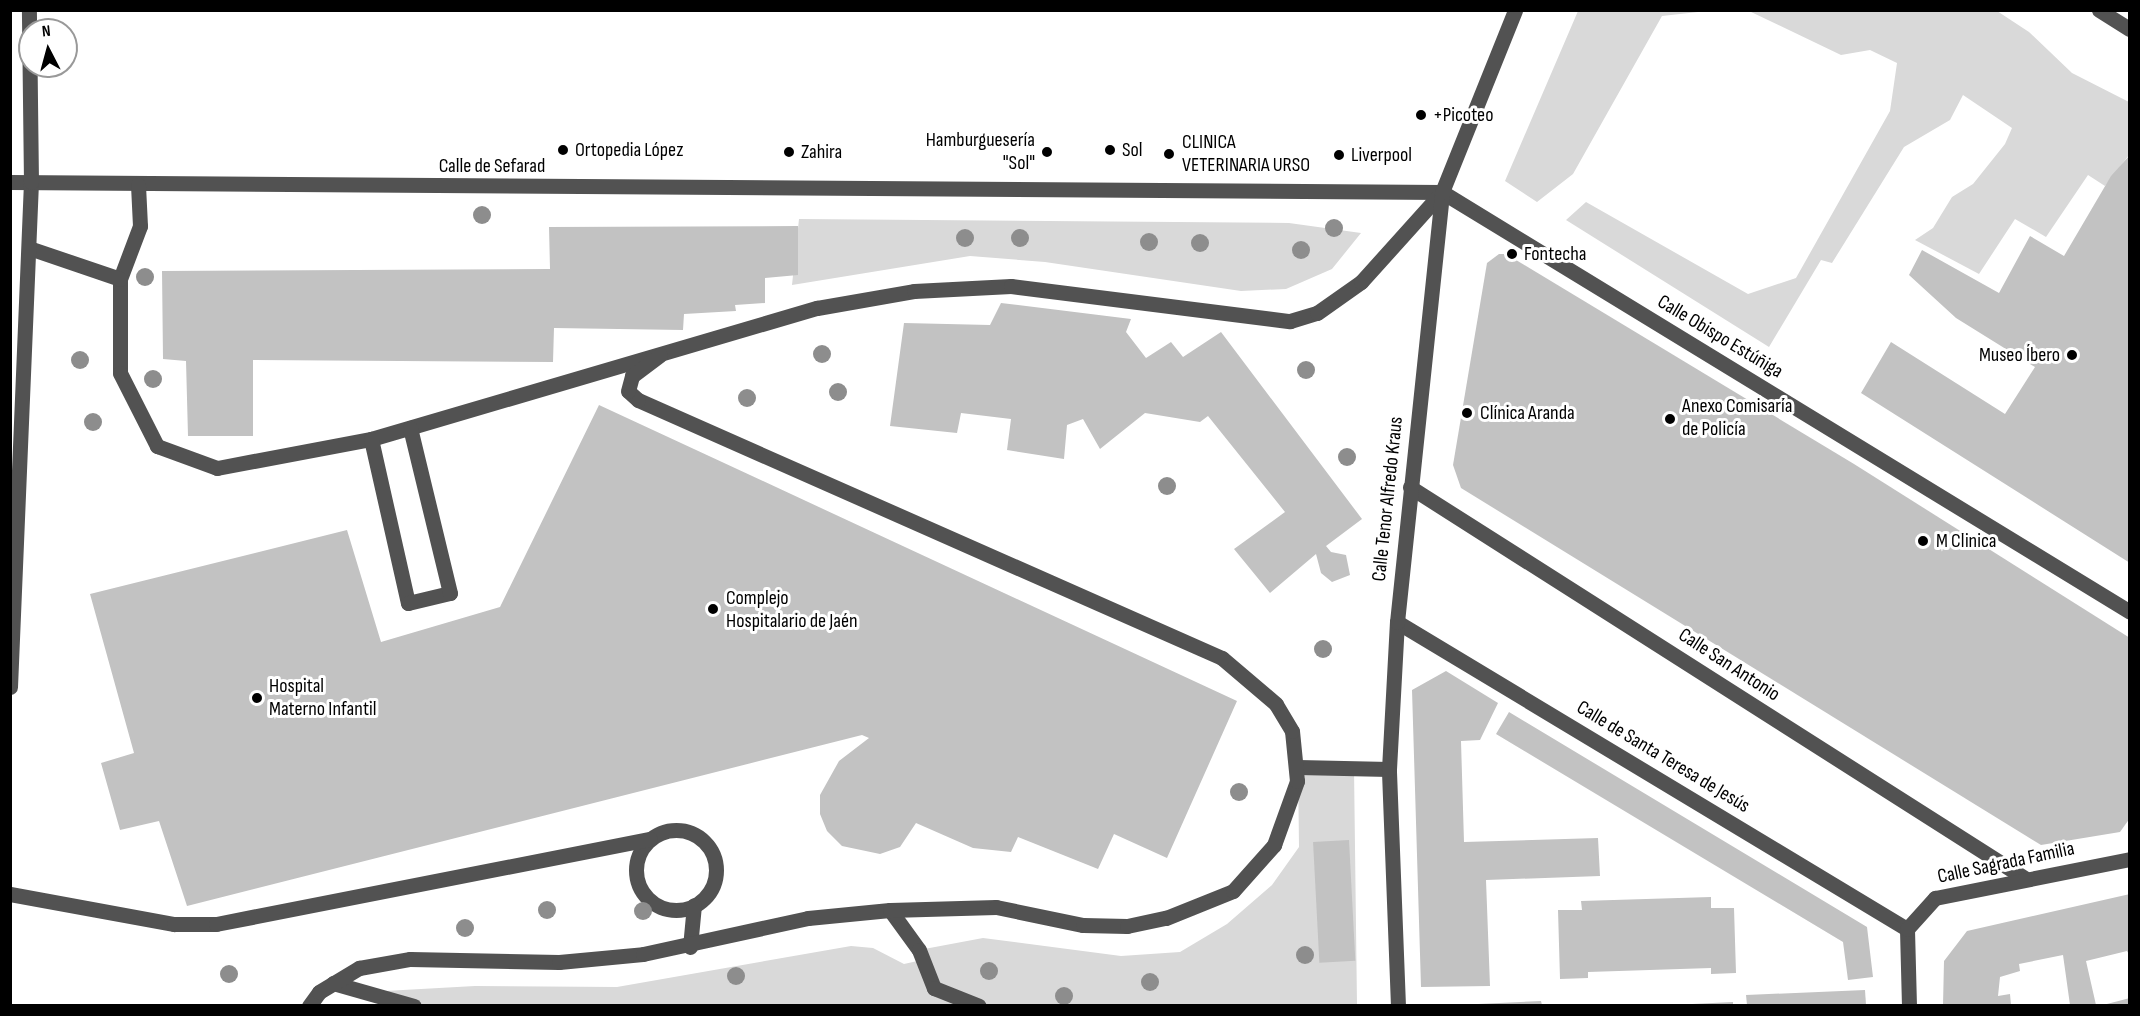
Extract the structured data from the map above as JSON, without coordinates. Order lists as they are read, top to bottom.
{
  "streets": {
    "street": [
      "Calle de Sefarad",
      "Calle Obispo Estúñiga",
      "Calle Tenor Alfredo Kraus",
      "Calle San Antonio",
      "Calle de Santa Teresa de Jesús",
      "Calle Sagrada Familia"
    ]
  },
  "crossings": [
    ["Calle de Sefarad", "Calle Obispo Estúñiga"],
    ["Calle de Sefarad", "Calle Tenor Alfredo Kraus"],
    ["Calle Obispo Estúñiga", "Calle Tenor Alfredo Kraus"],
    ["Calle Tenor Alfredo Kraus", "Calle San Antonio"],
    ["Calle Tenor Alfredo Kraus", "Calle de Santa Teresa de Jesús"],
    ["Calle San Antonio", "Calle Sagrada Familia"],
    ["Calle de Santa Teresa de Jesús", "Calle Sagrada Familia"]
  ],
  "places": [
    "+Picoteo",
    "Ortopedia López",
    "Sol",
    "Zahira",
    "Hamburguesería \"Sol\"",
    "CLINICA VETERINARIA URSO",
    "Liverpool",
    "Fontecha",
    "Museo Íbero",
    "Clínica Aranda",
    "Anexo Comisaría de Policía",
    "M Clinica",
    "Complejo Hospitalario de Jaén",
    "Hospital Materno Infantil"
  ],
  "north": "top"
}
